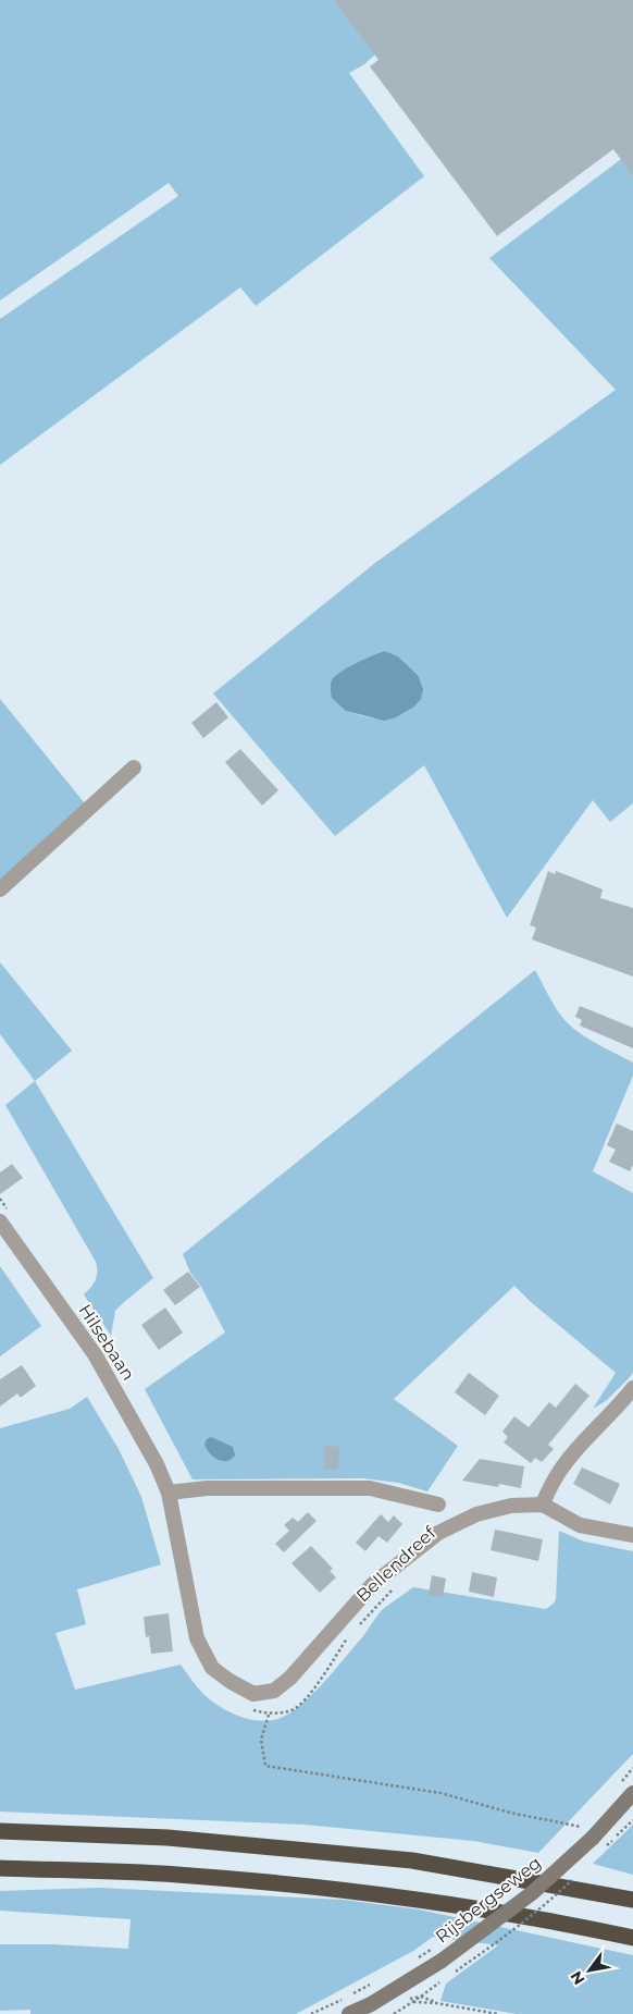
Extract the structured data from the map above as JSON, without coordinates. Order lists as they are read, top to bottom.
{
  "streets": {
    "main road": ["Rijsbergseweg"],
    "street": ["Hilsebaan", "Bellendreef"]
  },
  "crossings": [
    ["Hilsebaan", "Bellendreef"]
  ],
  "north": "bottom left"
}
